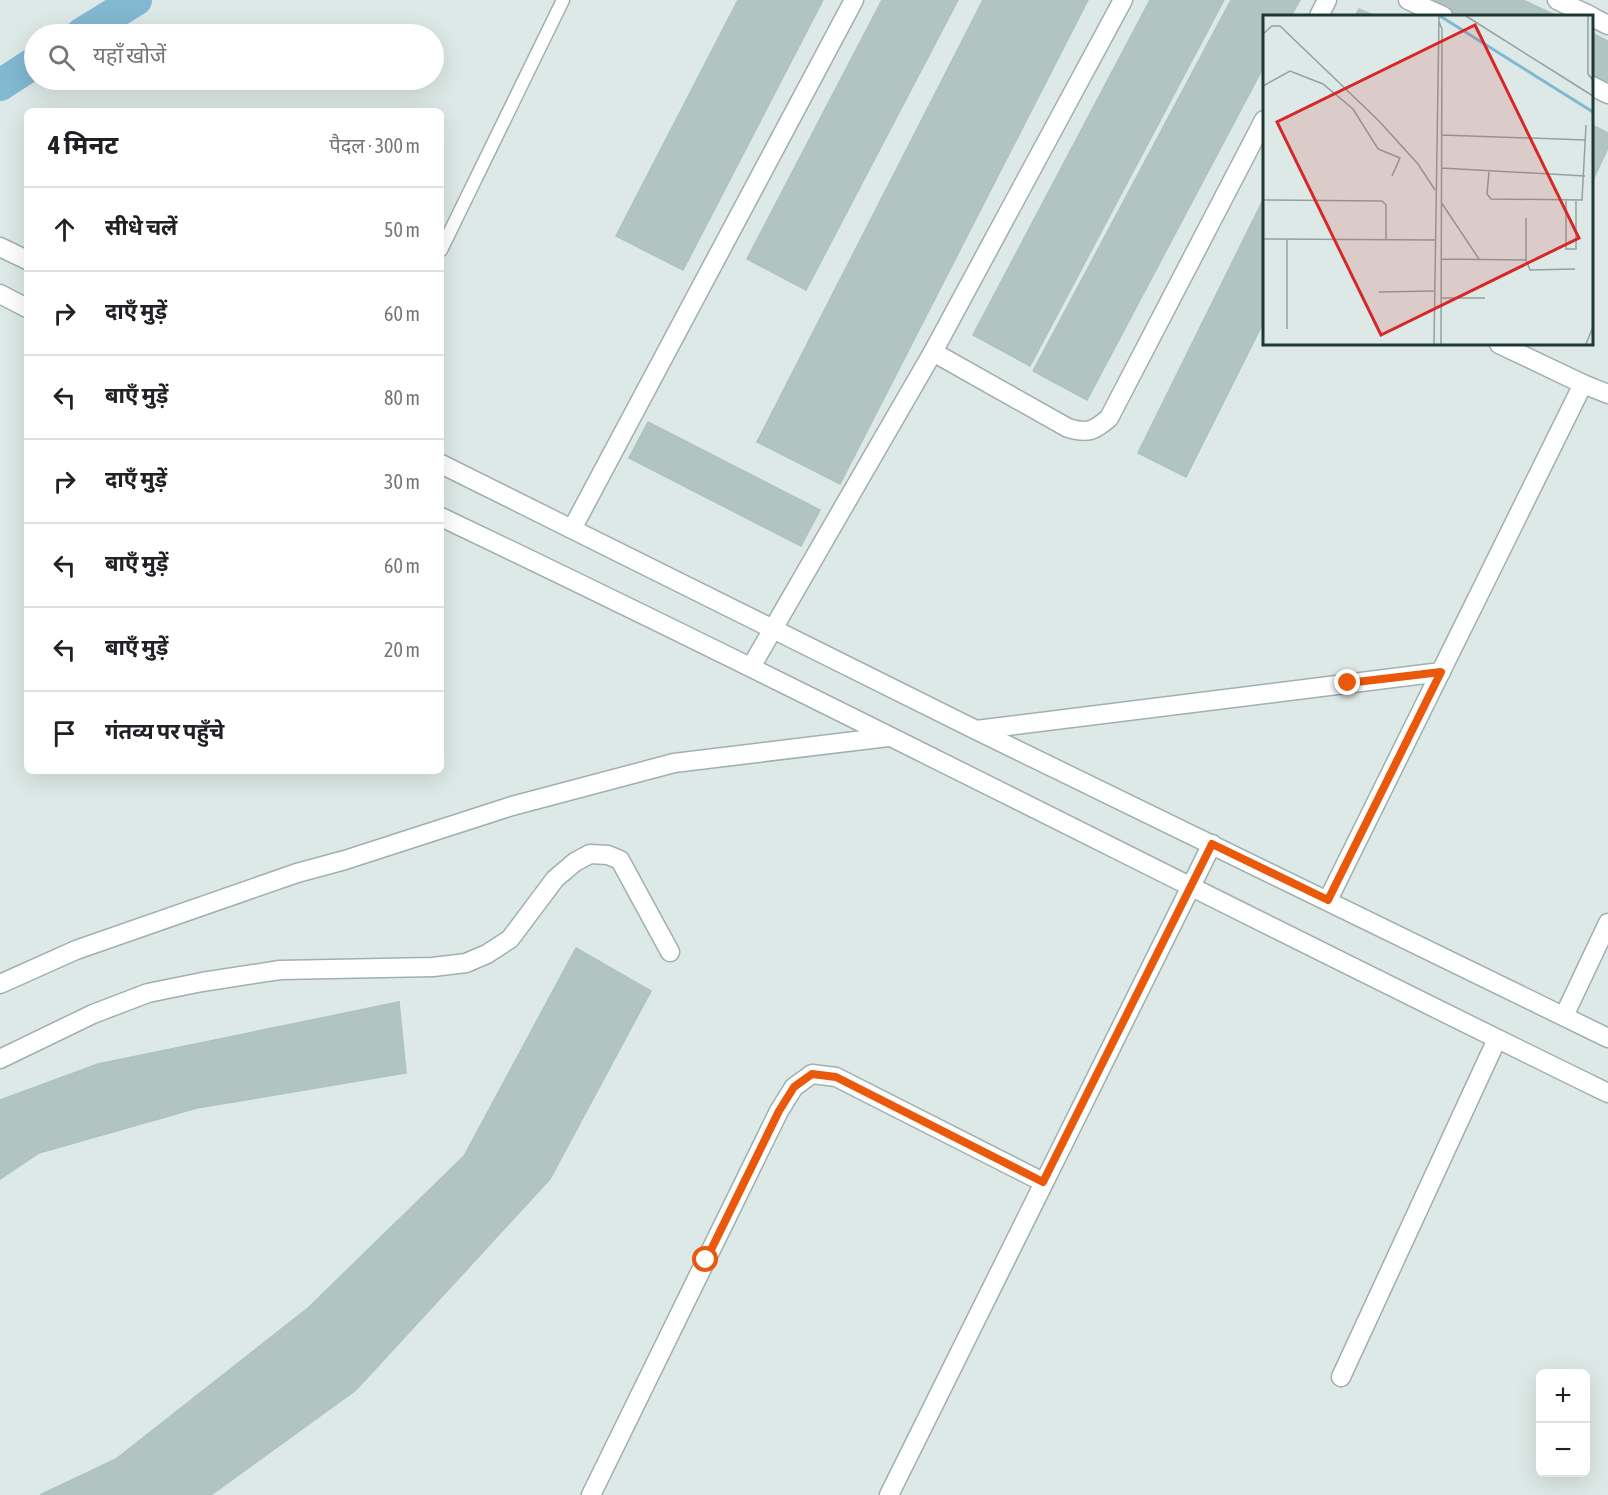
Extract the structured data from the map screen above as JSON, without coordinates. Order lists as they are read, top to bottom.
{
  "page": {
    "search": "यहाँ खोजें",
    "heading": ["4 मिनट", "पैदल · 300 m"],
    "list": [
      ["सीधे चलें", "50 m"],
      ["दाएँ मुड़ें", "60 m"],
      ["बाएँ मुड़ें", "80 m"],
      ["दाएँ मुड़ें", "30 m"],
      ["बाएँ मुड़ें", "60 m"],
      ["बाएँ मुड़ें", "20 m"],
      "गंतव्य पर पहुँचे"
    ],
    "map_buttons": ["+", "−"]
  }
}
